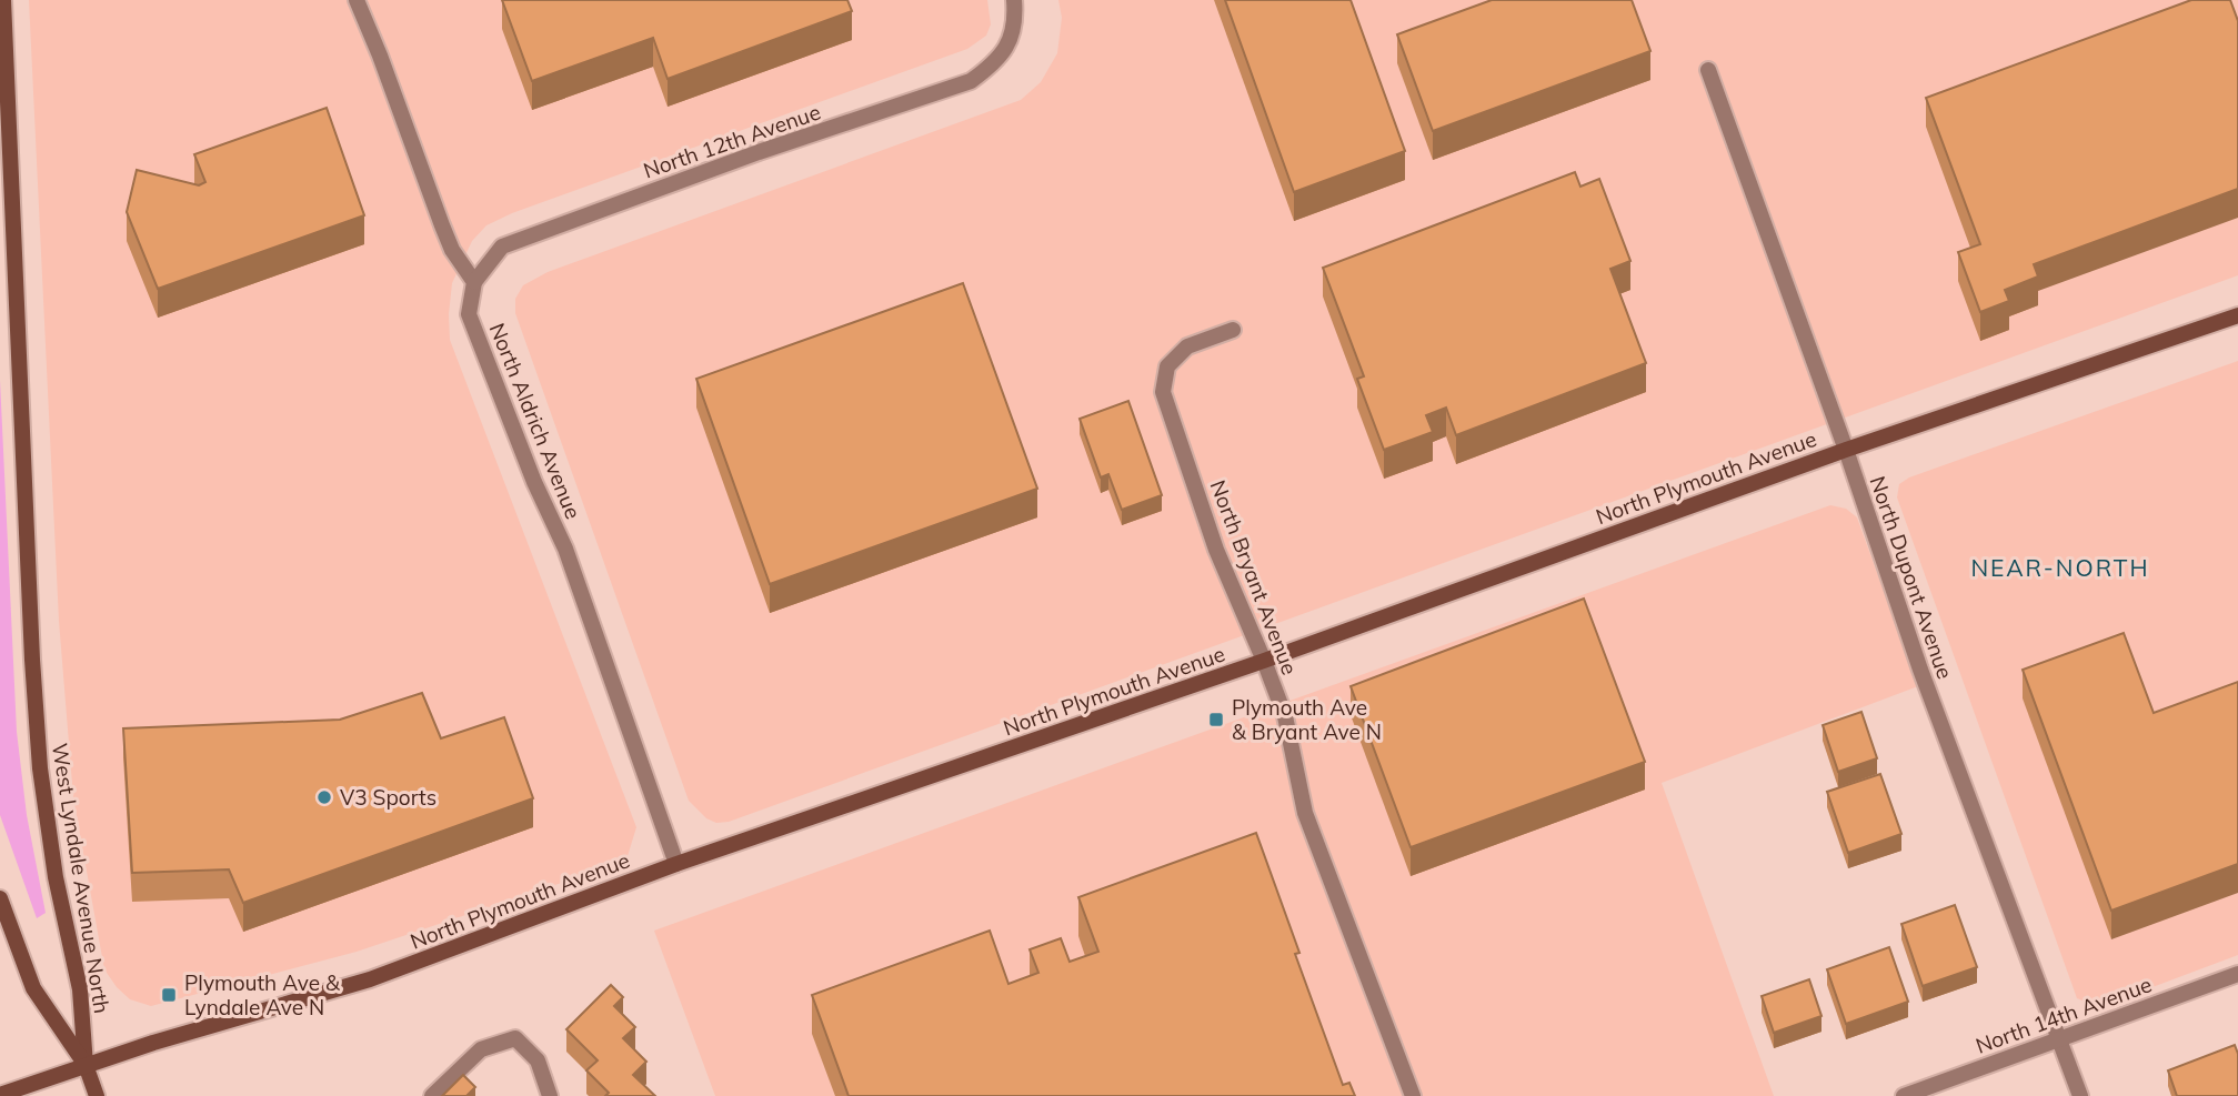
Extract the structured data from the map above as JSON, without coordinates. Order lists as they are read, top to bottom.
{
  "streets": {
    "main road": ["North Plymouth Avenue", "West Lyndale Avenue North"],
    "street": [
      "North 12th Avenue",
      "North Aldrich Avenue",
      "North Bryant Avenue",
      "North Dupont Avenue",
      "North 14th Avenue"
    ]
  },
  "crossings": [
    ["North 12th Avenue", "North Aldrich Avenue"],
    ["North Aldrich Avenue", "North Plymouth Avenue"],
    ["North Plymouth Avenue", "North Bryant Avenue"],
    ["North Plymouth Avenue", "North Dupont Avenue"],
    ["North Plymouth Avenue", "West Lyndale Avenue North"],
    ["North Dupont Avenue", "North 14th Avenue"]
  ],
  "districts": ["NEAR-NORTH"],
  "places": {
    "transit": ["Plymouth Ave & Bryant Ave N", "Plymouth Ave & Lyndale Ave N"],
    "other": ["V3 Sports"]
  }
}
